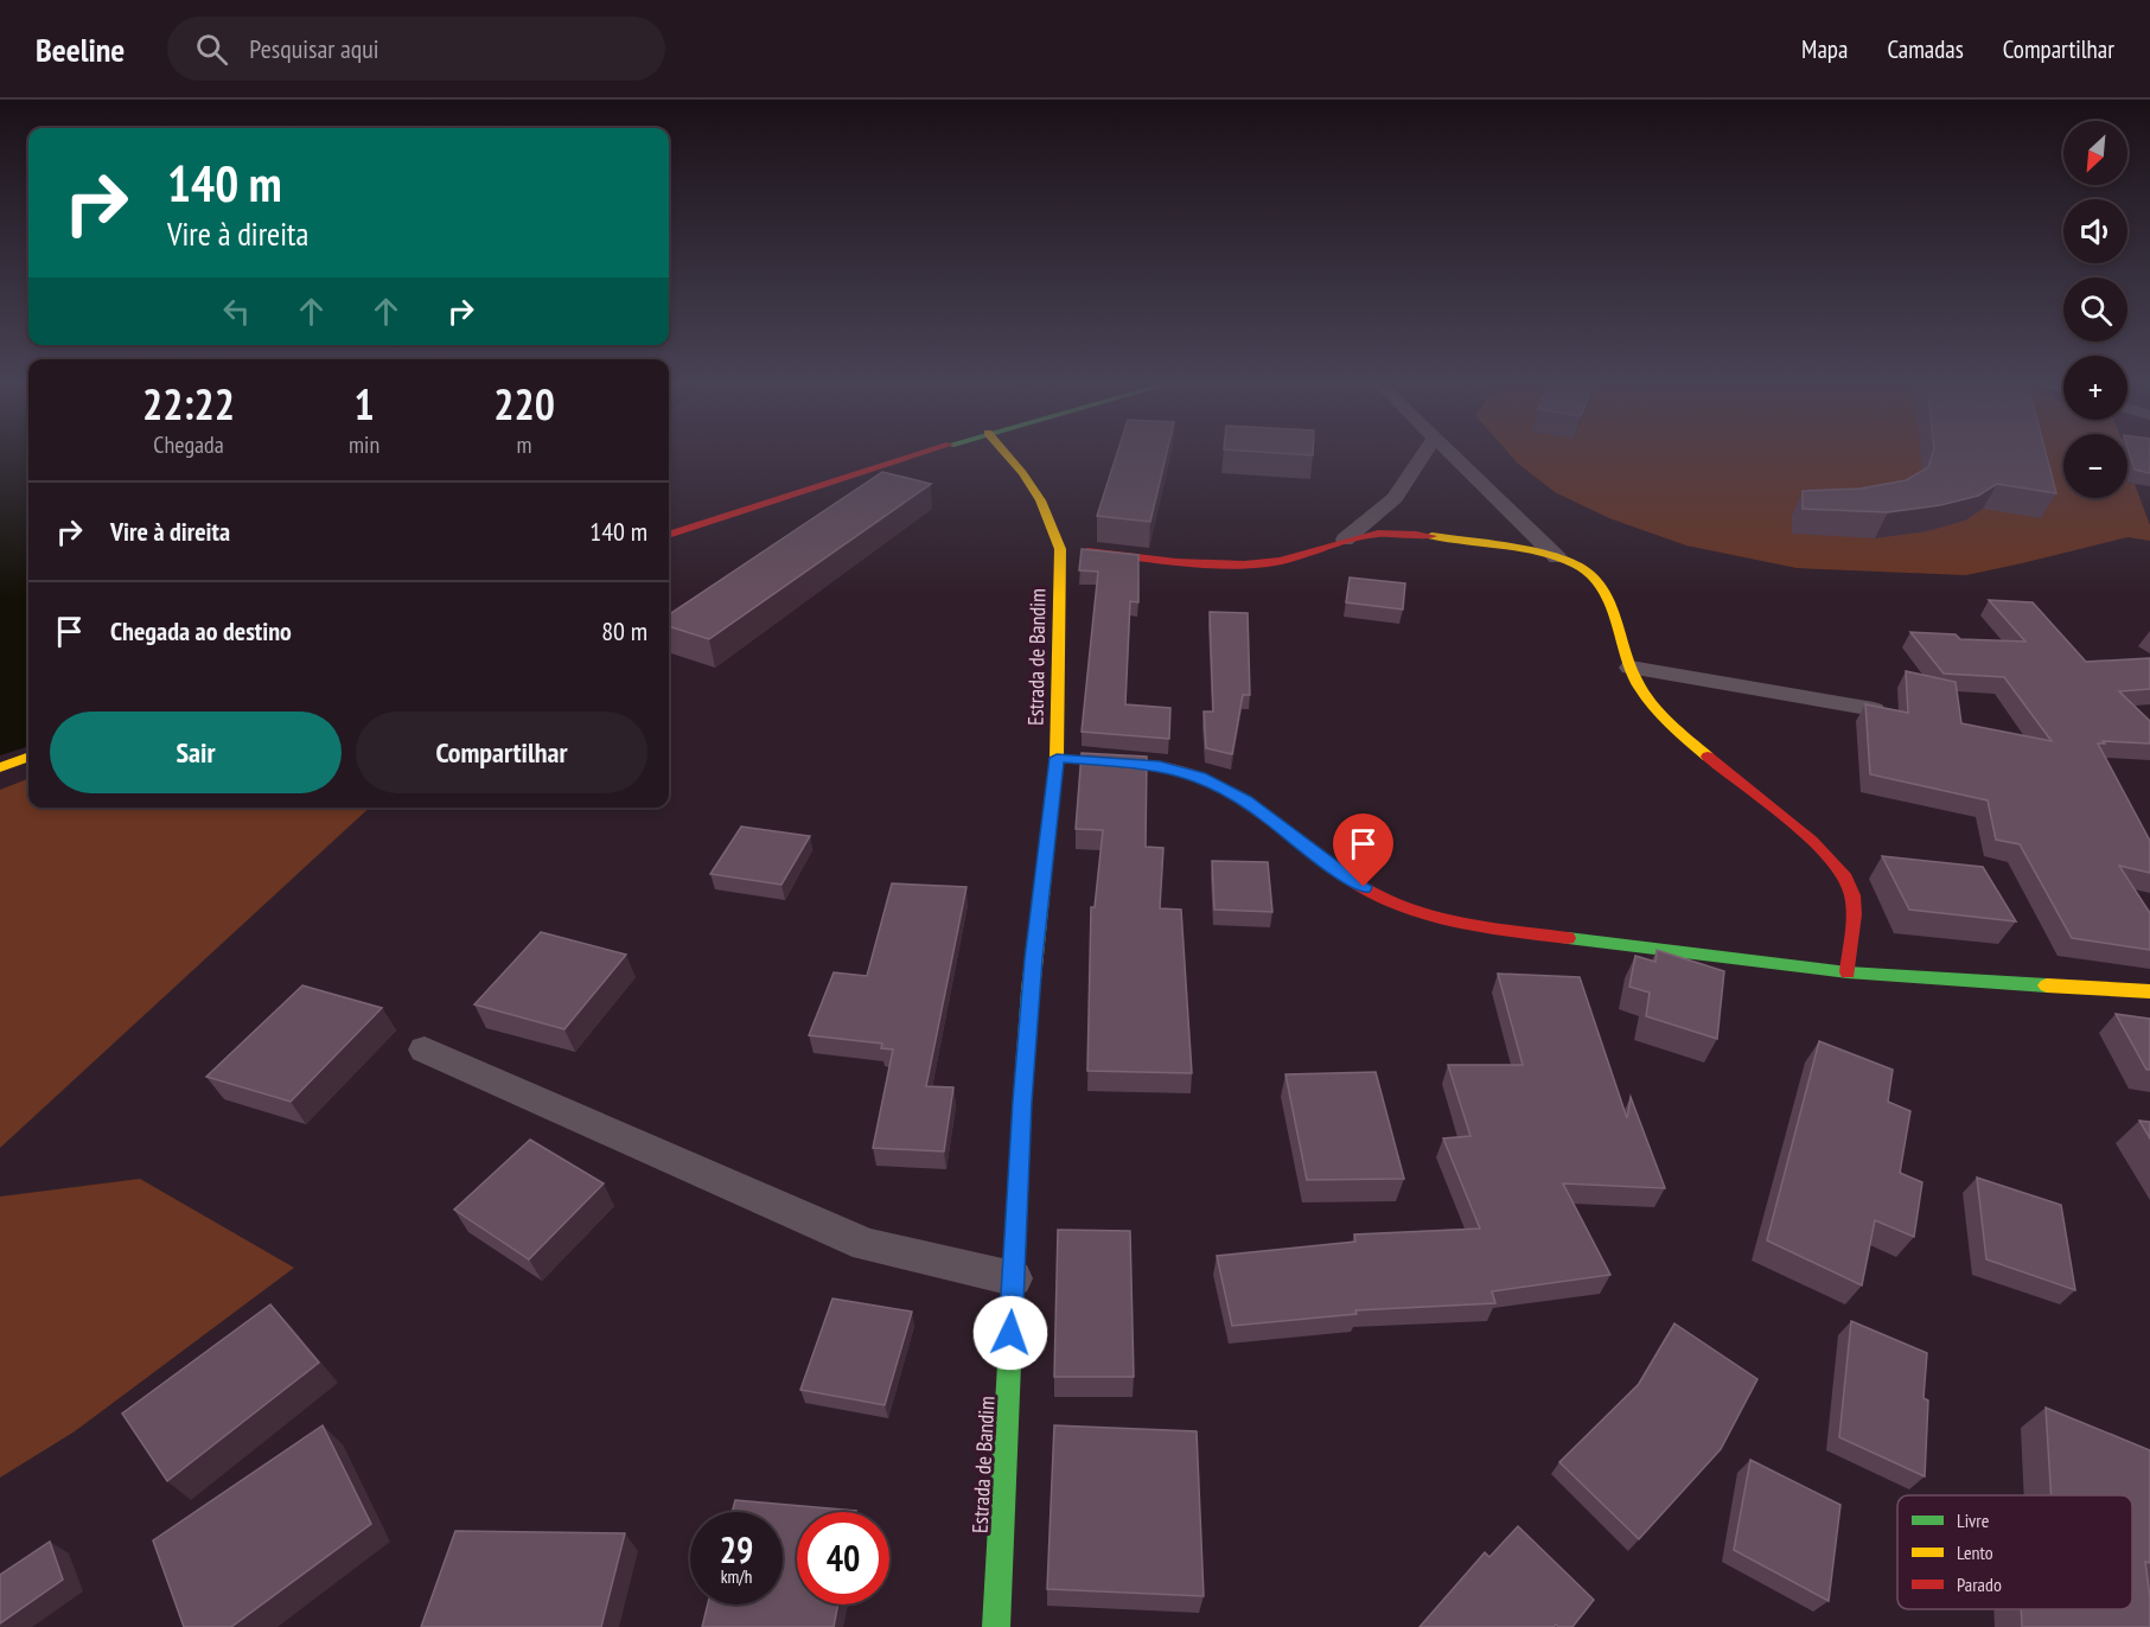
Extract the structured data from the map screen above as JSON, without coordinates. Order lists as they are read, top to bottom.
{
  "streets": {
    "street": ["Estrada de Bandim"]
  },
  "legend": ["Livre", "Lento", "Parado"],
  "north": "bottom left",
  "page": {
    "header": "Beeline",
    "search": "Pesquisar aqui",
    "nav": ["Mapa", "Camadas", "Compartilhar"],
    "map_buttons": ["+", "−"],
    "turn": ["140 m", "Vire à direita"],
    "eta": [
      "22:22",
      "Chegada",
      "1",
      "min",
      "220",
      "m"
    ],
    "list": [
      {
        "name": "Vire à direita",
        "value": "140 m"
      },
      {
        "name": "Chegada ao destino",
        "value": "80 m"
      }
    ],
    "buttons": ["Sair", "Compartilhar"],
    "speed": "29 km/h",
    "limit": "40"
  }
}
